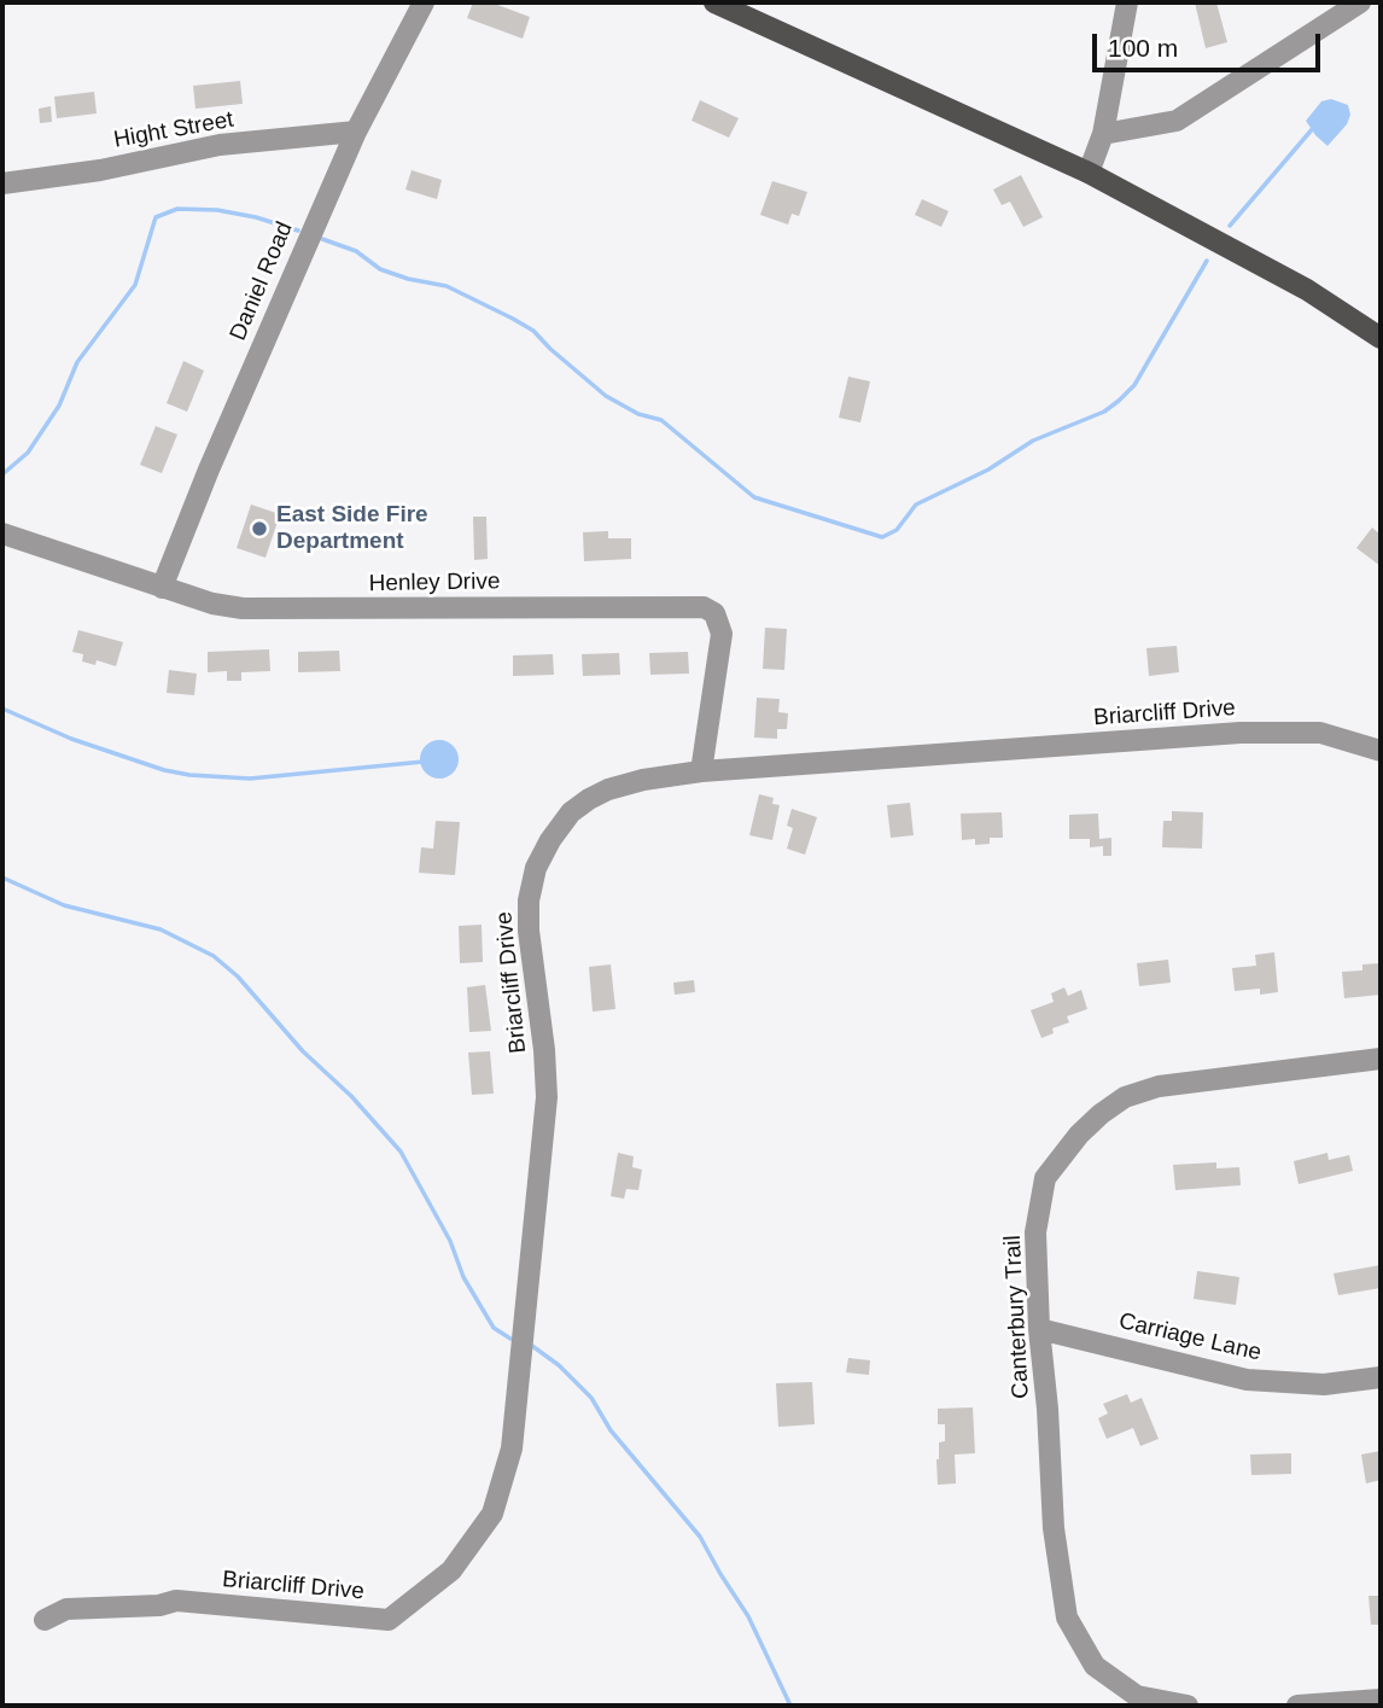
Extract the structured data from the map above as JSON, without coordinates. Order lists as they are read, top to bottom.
{
  "streets": {
    "street": [
      "Hight Street",
      "Daniel Road",
      "Henley Drive",
      "Briarcliff Drive",
      "Canterbury Trail",
      "Carriage Lane"
    ]
  },
  "crossings": [
    ["Hight Street", "Daniel Road"],
    ["Daniel Road", "Henley Drive"],
    ["Henley Drive", "Briarcliff Drive"],
    ["Canterbury Trail", "Carriage Lane"]
  ],
  "places": ["East Side Fire Department"],
  "scale_bar": "100 m"
}
